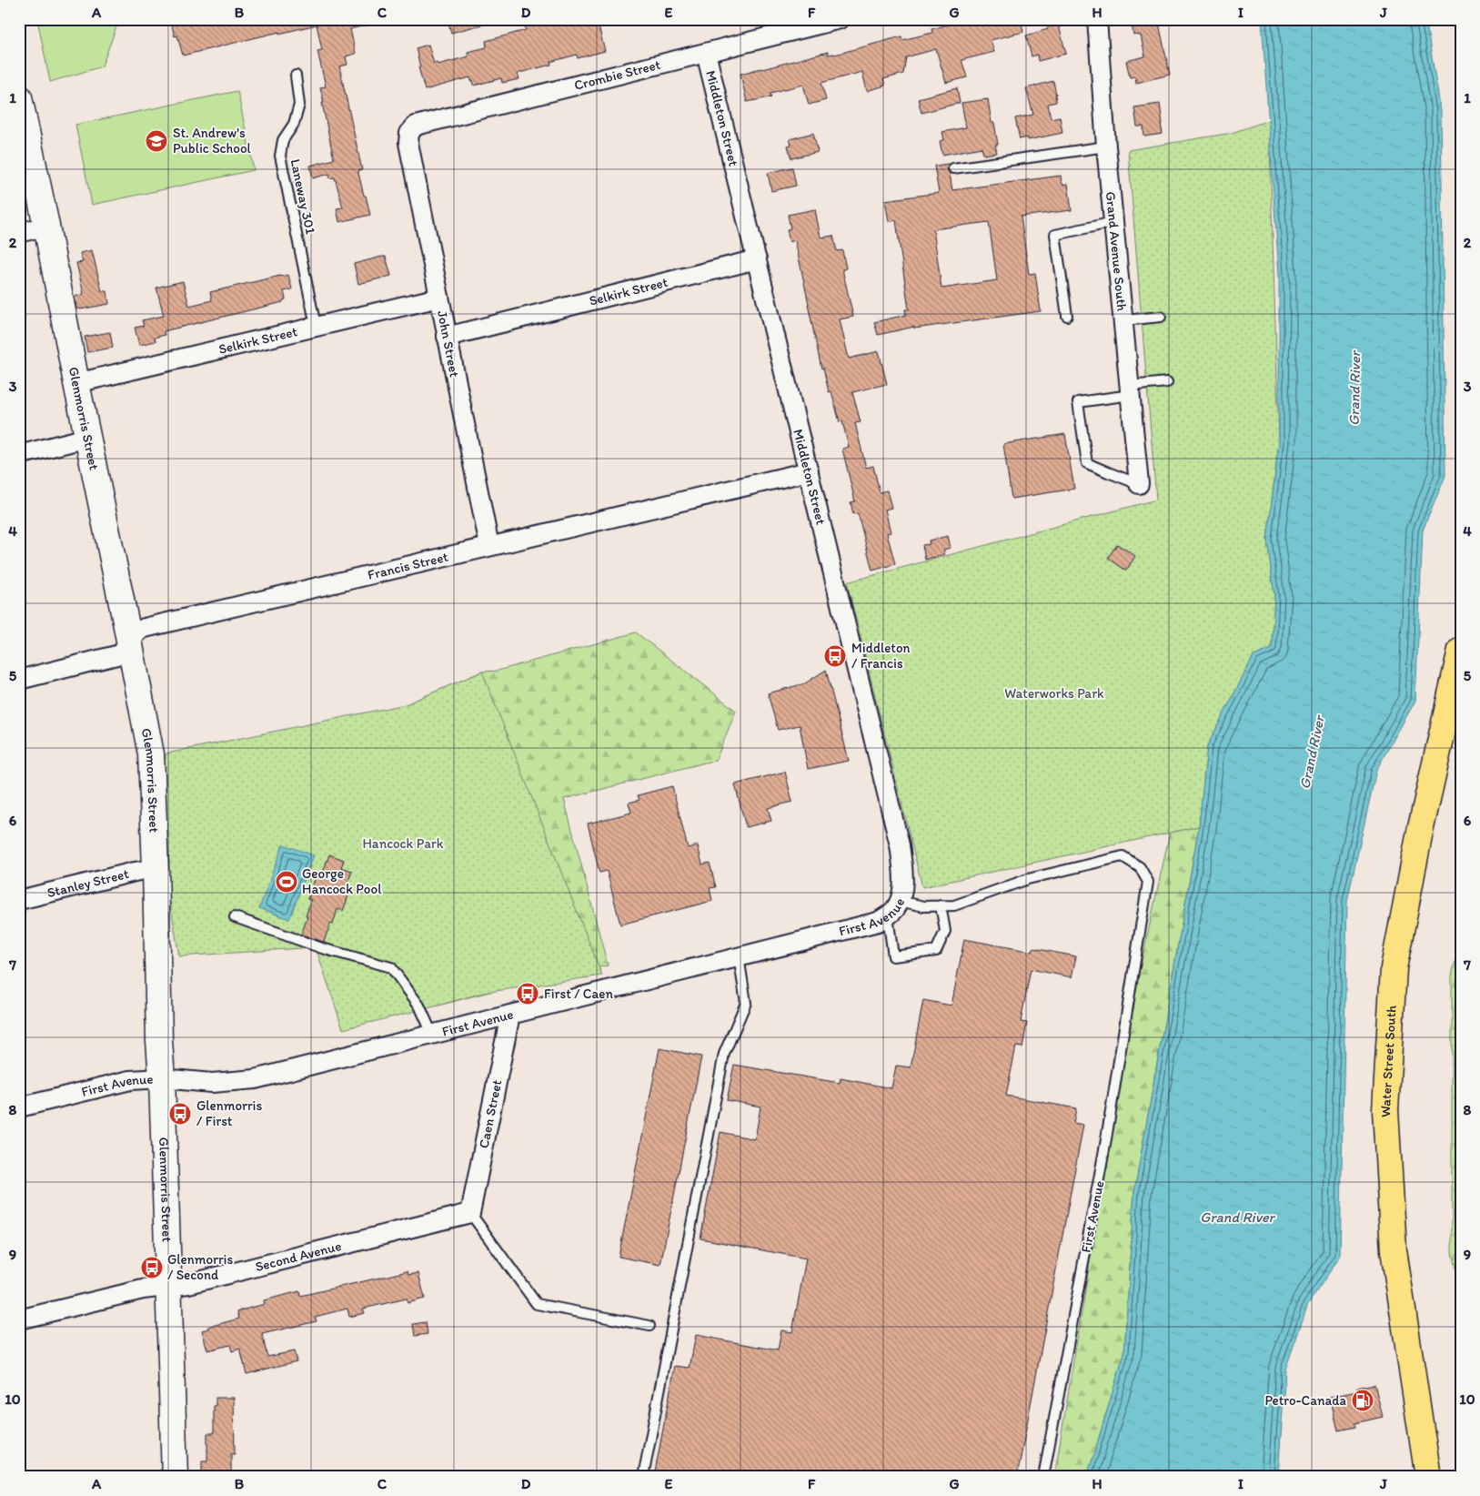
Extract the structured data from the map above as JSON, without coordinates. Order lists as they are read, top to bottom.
{
  "streets": {
    "main road": ["Water Street South"],
    "street": [
      "Crombie Street",
      "Middleton Street",
      "Grand Avenue South",
      "Selkirk Street",
      "John Street",
      "Glenmorris Street",
      "Francis Street",
      "Stanley Street",
      "First Avenue",
      "Caen Street",
      "Second Avenue"
    ],
    "lane": ["Laneway 301"]
  },
  "crossings": [
    ["Crombie Street", "Middleton Street"],
    ["Crombie Street", "John Street"],
    ["Middleton Street", "Selkirk Street"],
    ["Middleton Street", "Francis Street"],
    ["Middleton Street", "First Avenue"],
    ["Laneway 301", "Selkirk Street"],
    ["Selkirk Street", "John Street"],
    ["Selkirk Street", "Glenmorris Street"],
    ["John Street", "Francis Street"],
    ["Glenmorris Street", "Francis Street"],
    ["Glenmorris Street", "Stanley Street"],
    ["Glenmorris Street", "First Avenue"],
    ["Glenmorris Street", "Second Avenue"],
    ["First Avenue", "Caen Street"],
    ["Caen Street", "Second Avenue"]
  ],
  "water": ["Grand River"],
  "parks": ["Waterworks Park", "Hancock Park"],
  "places": {
    "school or university": ["St. Andrew's Public School"],
    "bus stop": [
      "Middleton / Francis",
      "First / Caen",
      "Glenmorris / First",
      "Glenmorris / Second"
    ],
    "sports": ["George Hancock Pool"],
    "fuel station": ["Petro-Canada"]
  },
  "grid": {
    "columns": [
      "A",
      "B",
      "C",
      "D",
      "E",
      "F",
      "G",
      "H",
      "I",
      "J"
    ],
    "rows": [
      "1",
      "2",
      "3",
      "4",
      "5",
      "6",
      "7",
      "8",
      "9",
      "10"
    ]
  }
}
